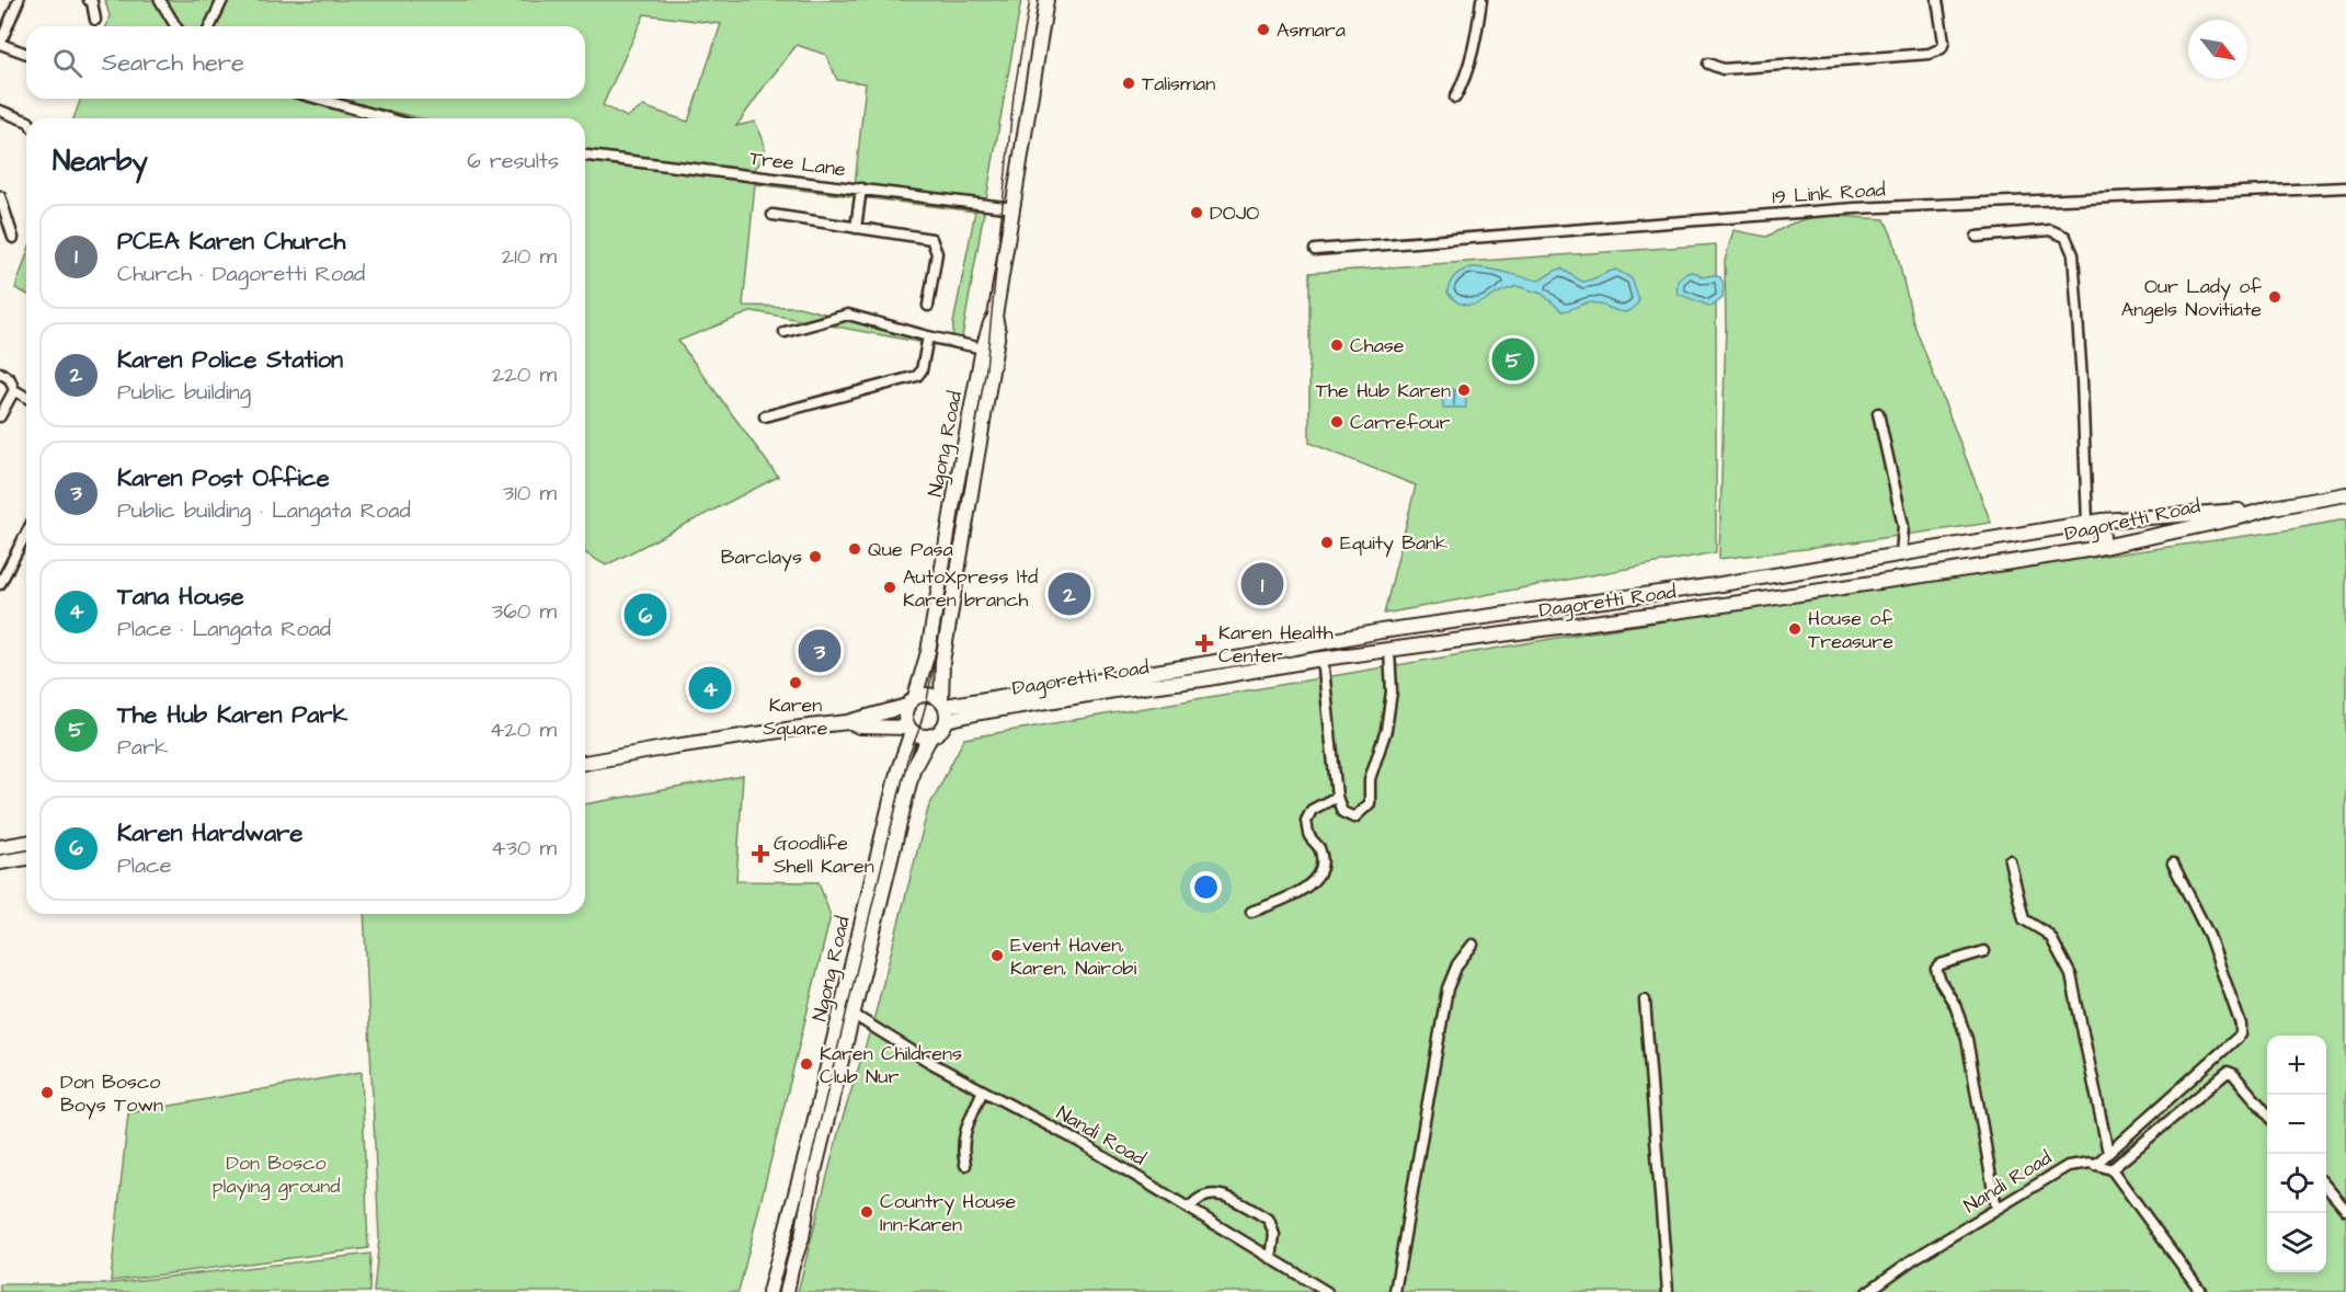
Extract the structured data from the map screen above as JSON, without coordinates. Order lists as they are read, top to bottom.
{
  "streets": {
    "main road": ["Ngong Road", "Dagoretti Road"],
    "street": ["Tree Lane", "19 Link Road", "Nandi Road"]
  },
  "crossings": [
    ["Tree Lane", "Ngong Road"],
    ["Ngong Road", "Dagoretti Road"],
    ["Ngong Road", "Nandi Road"]
  ],
  "parks": ["Don Bosco playing ground"],
  "places": {
    "other": [
      "Asmara",
      "Talisman",
      "DOJO",
      "Our Lady of Angels Novitiate",
      "Chase",
      "The Hub Karen",
      "Carrefour",
      "Equity Bank",
      "Que Pasa",
      "Barclays",
      "AutoXpress ltd Karen branch",
      "House of Treasure",
      "Karen Square",
      "Event Haven, Karen, Nairobi",
      "Karen Childrens Club Nur",
      "Don Bosco Boys Town",
      "Country House Inn-Karen"
    ],
    "health": ["Karen Health Center", "Goodlife Shell Karen"]
  },
  "north": "bottom right",
  "page": {
    "search": "Search here",
    "heading": ["Nearby", "6 results"],
    "list": [
      {
        "mark": "1",
        "name": "PCEA Karen Church",
        "note": "Church · Dagoretti Road",
        "value": "210 m"
      },
      {
        "mark": "2",
        "name": "Karen Police Station",
        "note": "Public building",
        "value": "220 m"
      },
      {
        "mark": "3",
        "name": "Karen Post Office",
        "note": "Public building · Langata Road",
        "value": "310 m"
      },
      {
        "mark": "4",
        "name": "Tana House",
        "note": "Place · Langata Road",
        "value": "360 m"
      },
      {
        "mark": "5",
        "name": "The Hub Karen Park",
        "note": "Park",
        "value": "420 m"
      },
      {
        "mark": "6",
        "name": "Karen Hardware",
        "note": "Place",
        "value": "430 m"
      }
    ],
    "pins": [
      "5",
      "1",
      "2",
      "6",
      "3",
      "4"
    ],
    "map_buttons": ["+", "−"]
  }
}
